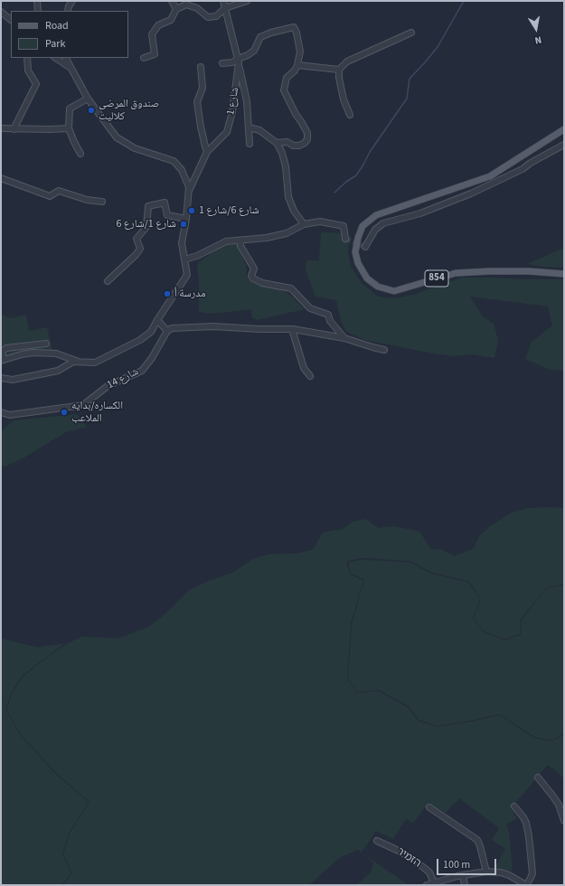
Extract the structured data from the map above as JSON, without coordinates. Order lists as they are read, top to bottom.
{
  "streets": {
    "main road": ["854"],
    "street": ["شارع 1", "شارع 14", "הזמיר"]
  },
  "places": [
    "صندوق المرضى كلاليت",
    "شارع 6/شارع 1",
    "شارع 1/شارع 6",
    "مدرسة أ",
    "الكساره/بدايه الملاعب"
  ],
  "legend": ["Road", "Park"],
  "scale_bar": "100 m",
  "north": "bottom"
}
